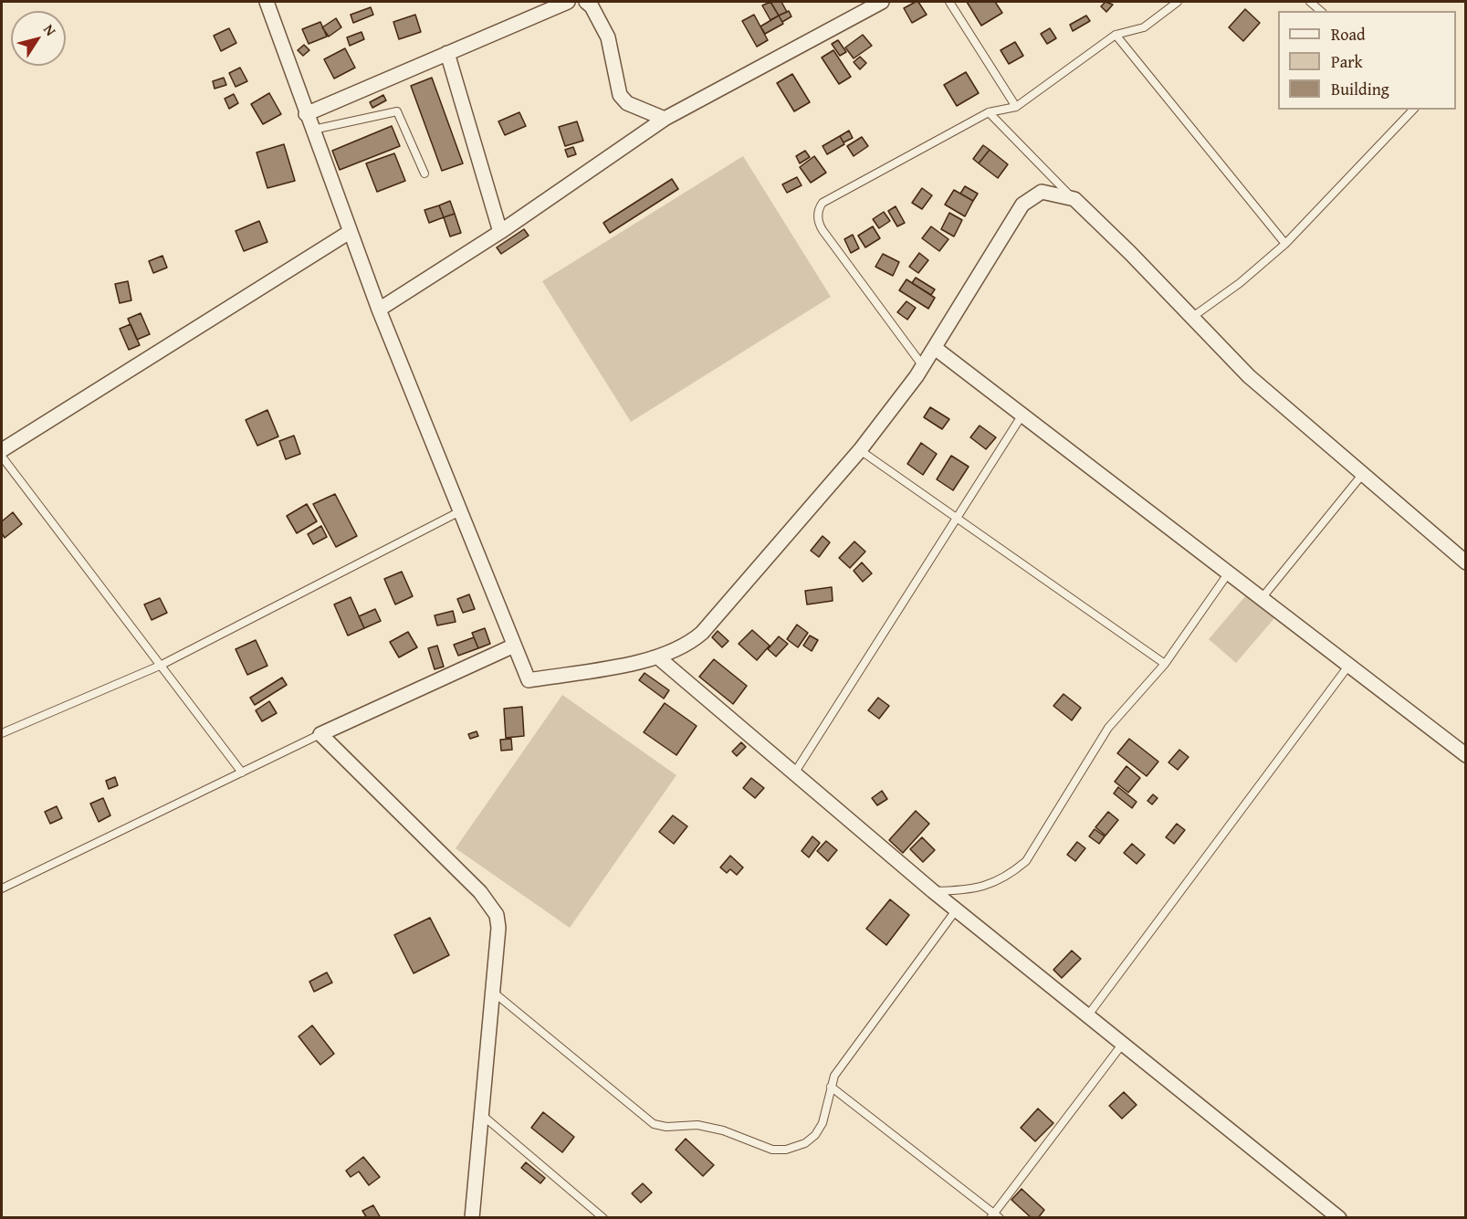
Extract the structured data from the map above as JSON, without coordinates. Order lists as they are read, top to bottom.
{
  "legend": ["Road", "Park", "Building"],
  "north": "top right"
}
